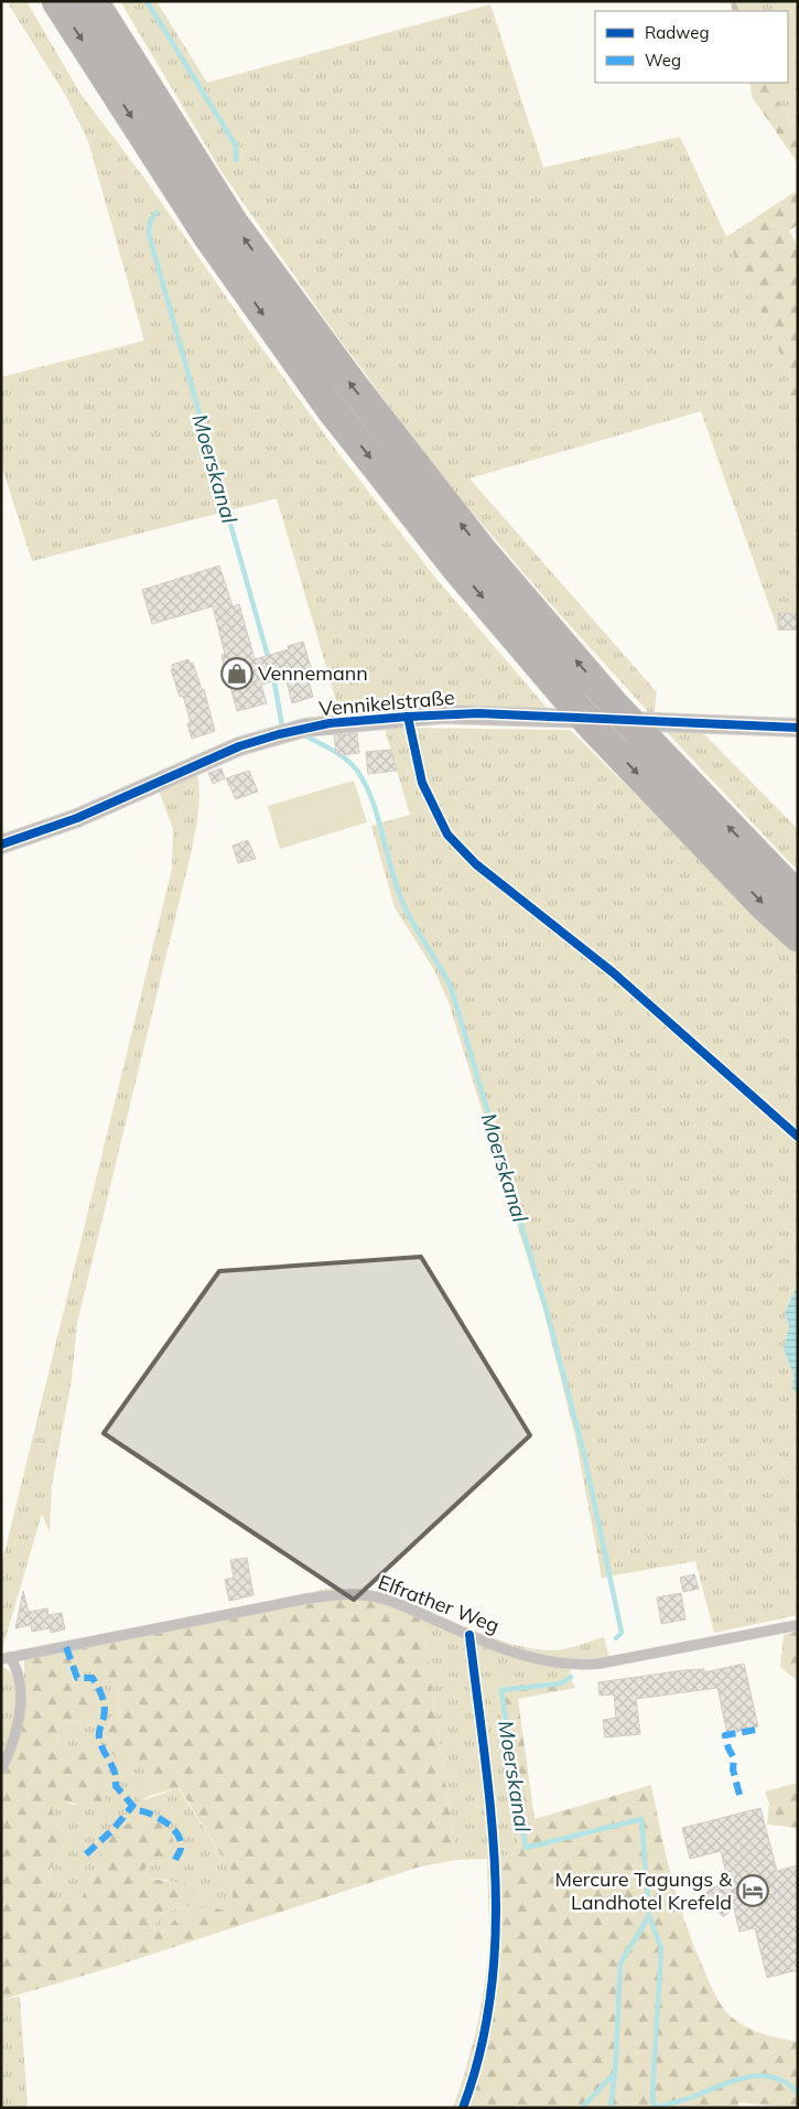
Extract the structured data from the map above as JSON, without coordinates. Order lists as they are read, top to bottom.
{
  "streets": {
    "street": ["Vennikelstraße"],
    "lane": ["Elfrather Weg"]
  },
  "water": ["Moerskanal"],
  "places": {
    "shop": ["Vennemann"],
    "hotel": ["Mercure Tagungs & Landhotel Krefeld"]
  },
  "legend": ["Radweg", "Weg"]
}
